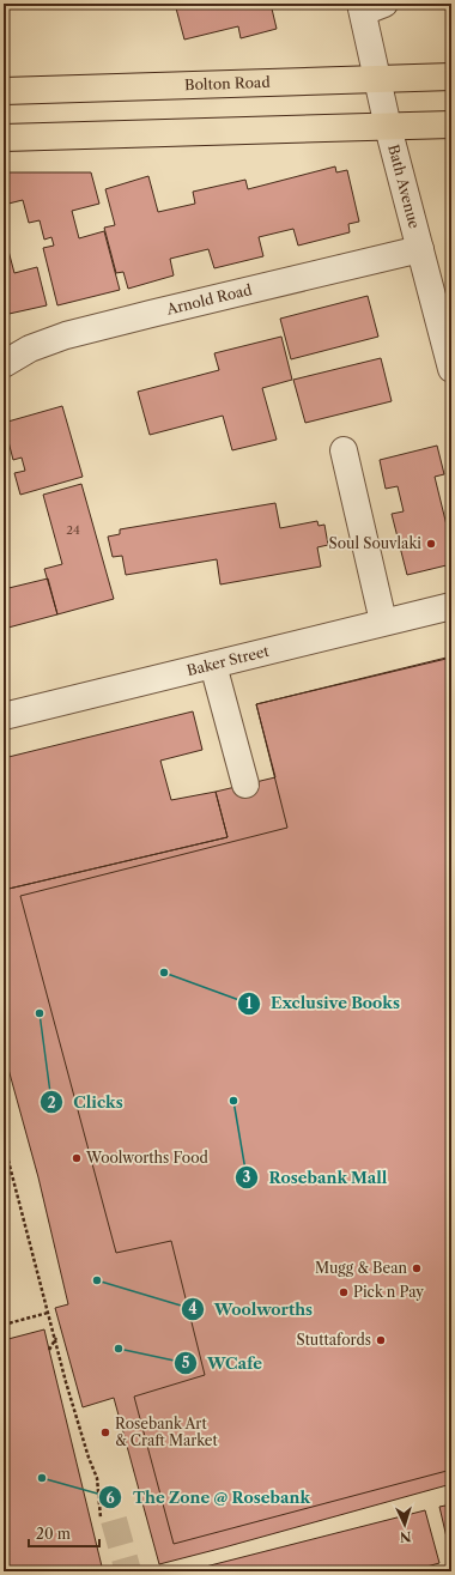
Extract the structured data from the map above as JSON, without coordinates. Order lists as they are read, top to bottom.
{
  "streets": {
    "main road": ["Bolton Road"],
    "street": ["Bath Avenue", "Arnold Road", "Baker Street"]
  },
  "crossings": [
    ["Bolton Road", "Bath Avenue"],
    ["Bath Avenue", "Arnold Road"]
  ],
  "places": [
    "Soul Souvlaki",
    "Exclusive Books",
    "Clicks",
    "Rosebank Mall",
    "Woolworths Food",
    "Mugg & Bean",
    "Woolworths",
    "Pick n Pay",
    "Stuttafords",
    "WCafe",
    "Rosebank Art & Craft Market",
    "The Zone @ Rosebank"
  ],
  "house_numbers": ["24"],
  "scale_bar": "20 m",
  "north": "bottom"
}
